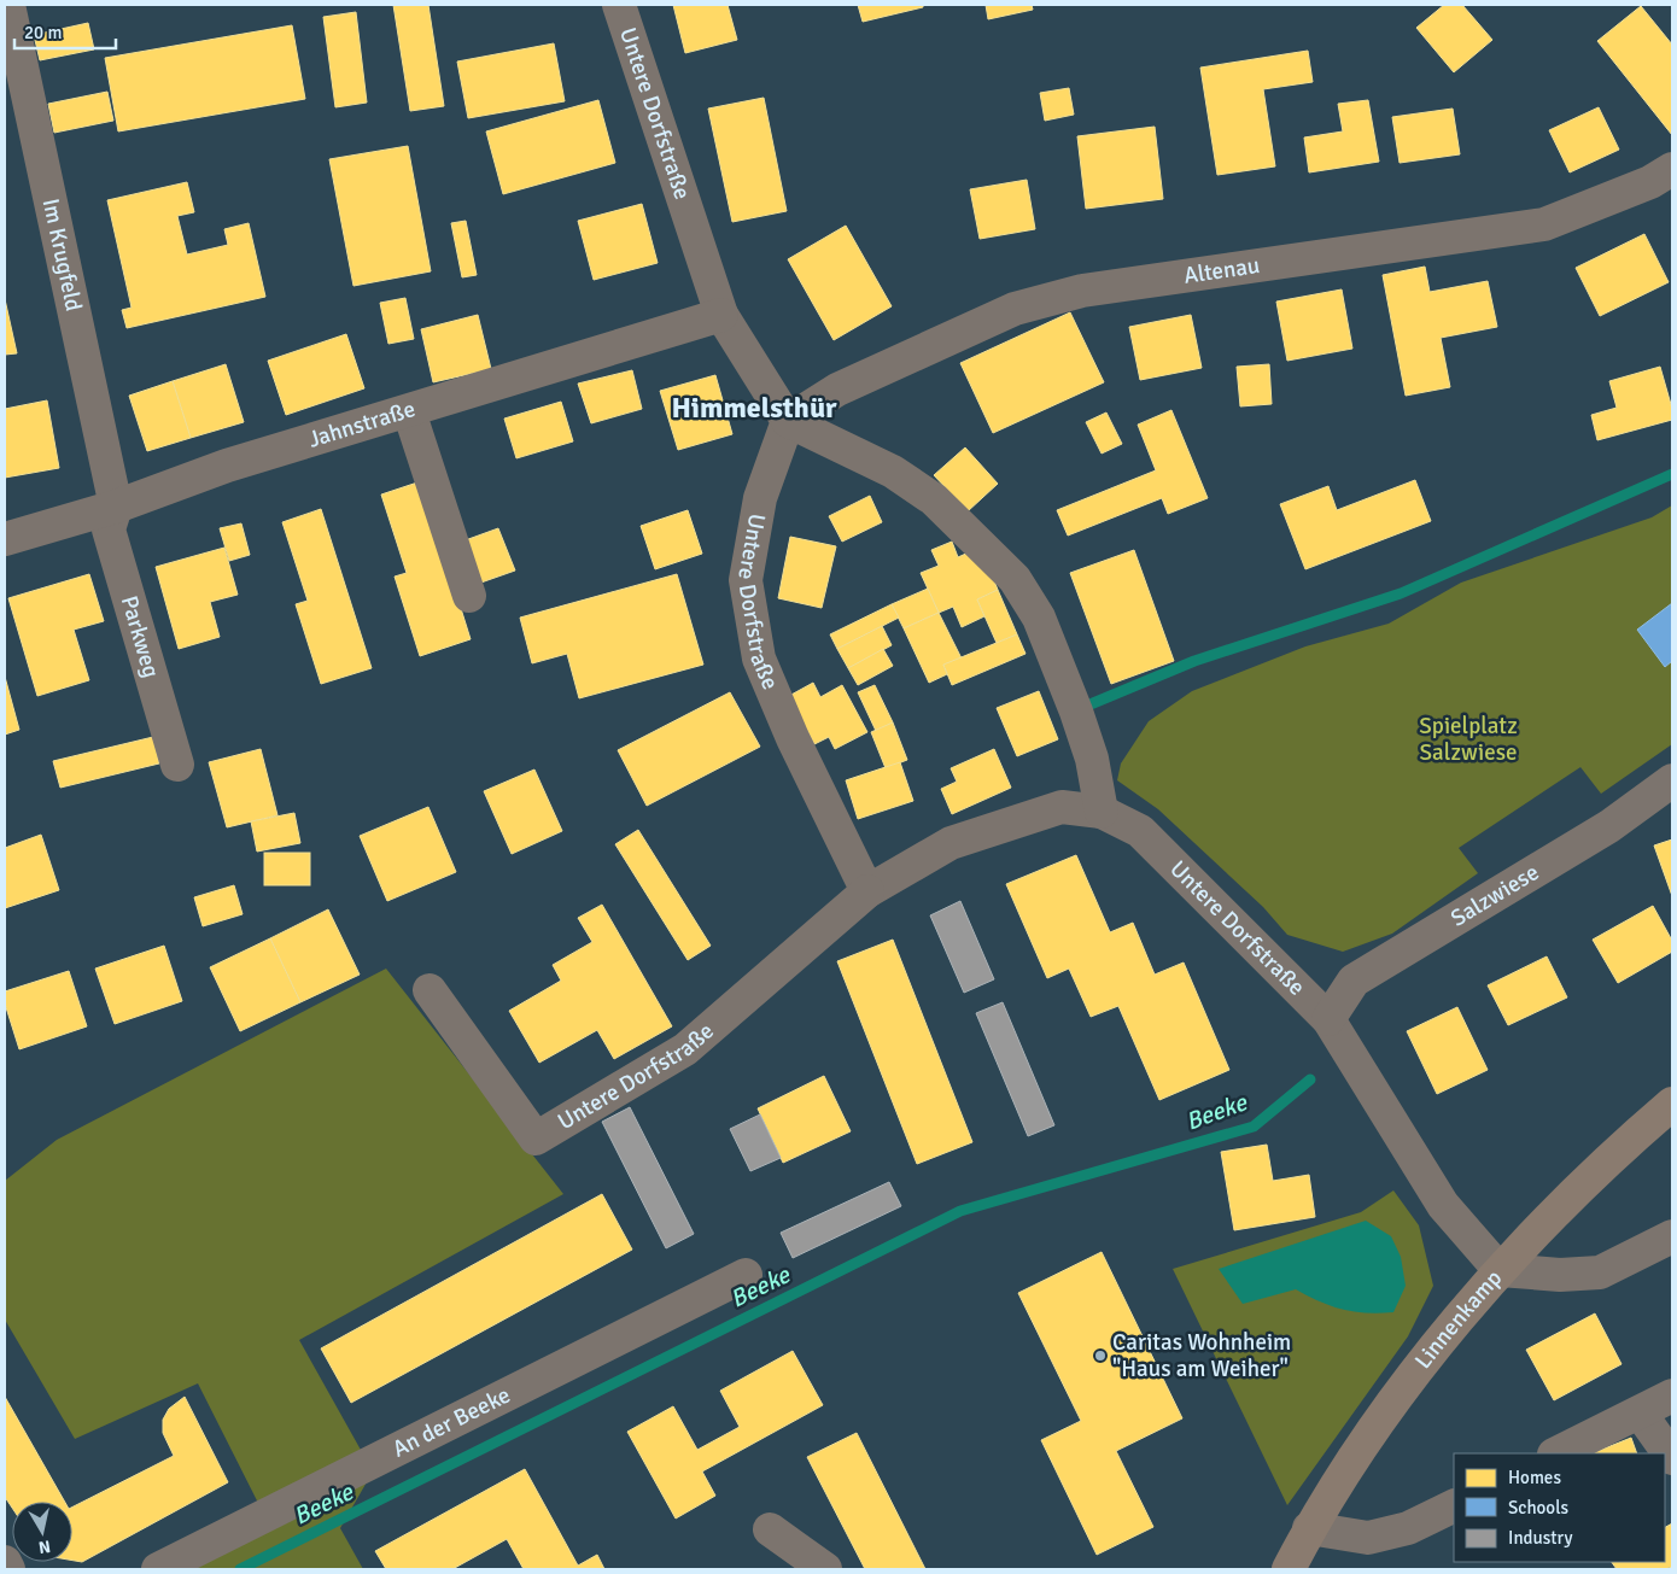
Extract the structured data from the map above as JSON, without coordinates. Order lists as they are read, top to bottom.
{
  "streets": {
    "main road": ["Linnenkamp"],
    "street": [
      "Untere Dorfstraße",
      "Im Krugfeld",
      "Altenau",
      "Jahnstraße",
      "Parkweg",
      "Salzwiese",
      "An der Beeke"
    ]
  },
  "crossings": [
    ["Untere Dorfstraße", "Altenau"],
    ["Untere Dorfstraße", "Jahnstraße"],
    ["Untere Dorfstraße", "Salzwiese"],
    ["Untere Dorfstraße", "Linnenkamp"],
    ["Im Krugfeld", "Jahnstraße"],
    ["Im Krugfeld", "Parkweg"],
    ["Jahnstraße", "Parkweg"]
  ],
  "districts": ["Himmelsthür"],
  "water": ["Beeke"],
  "parks": ["Spielplatz Salzwiese"],
  "places": ["Caritas Wohnheim \"Haus am Weiher\""],
  "legend": ["Homes", "Schools", "Industry"],
  "scale_bar": "20 m",
  "north": "bottom"
}
